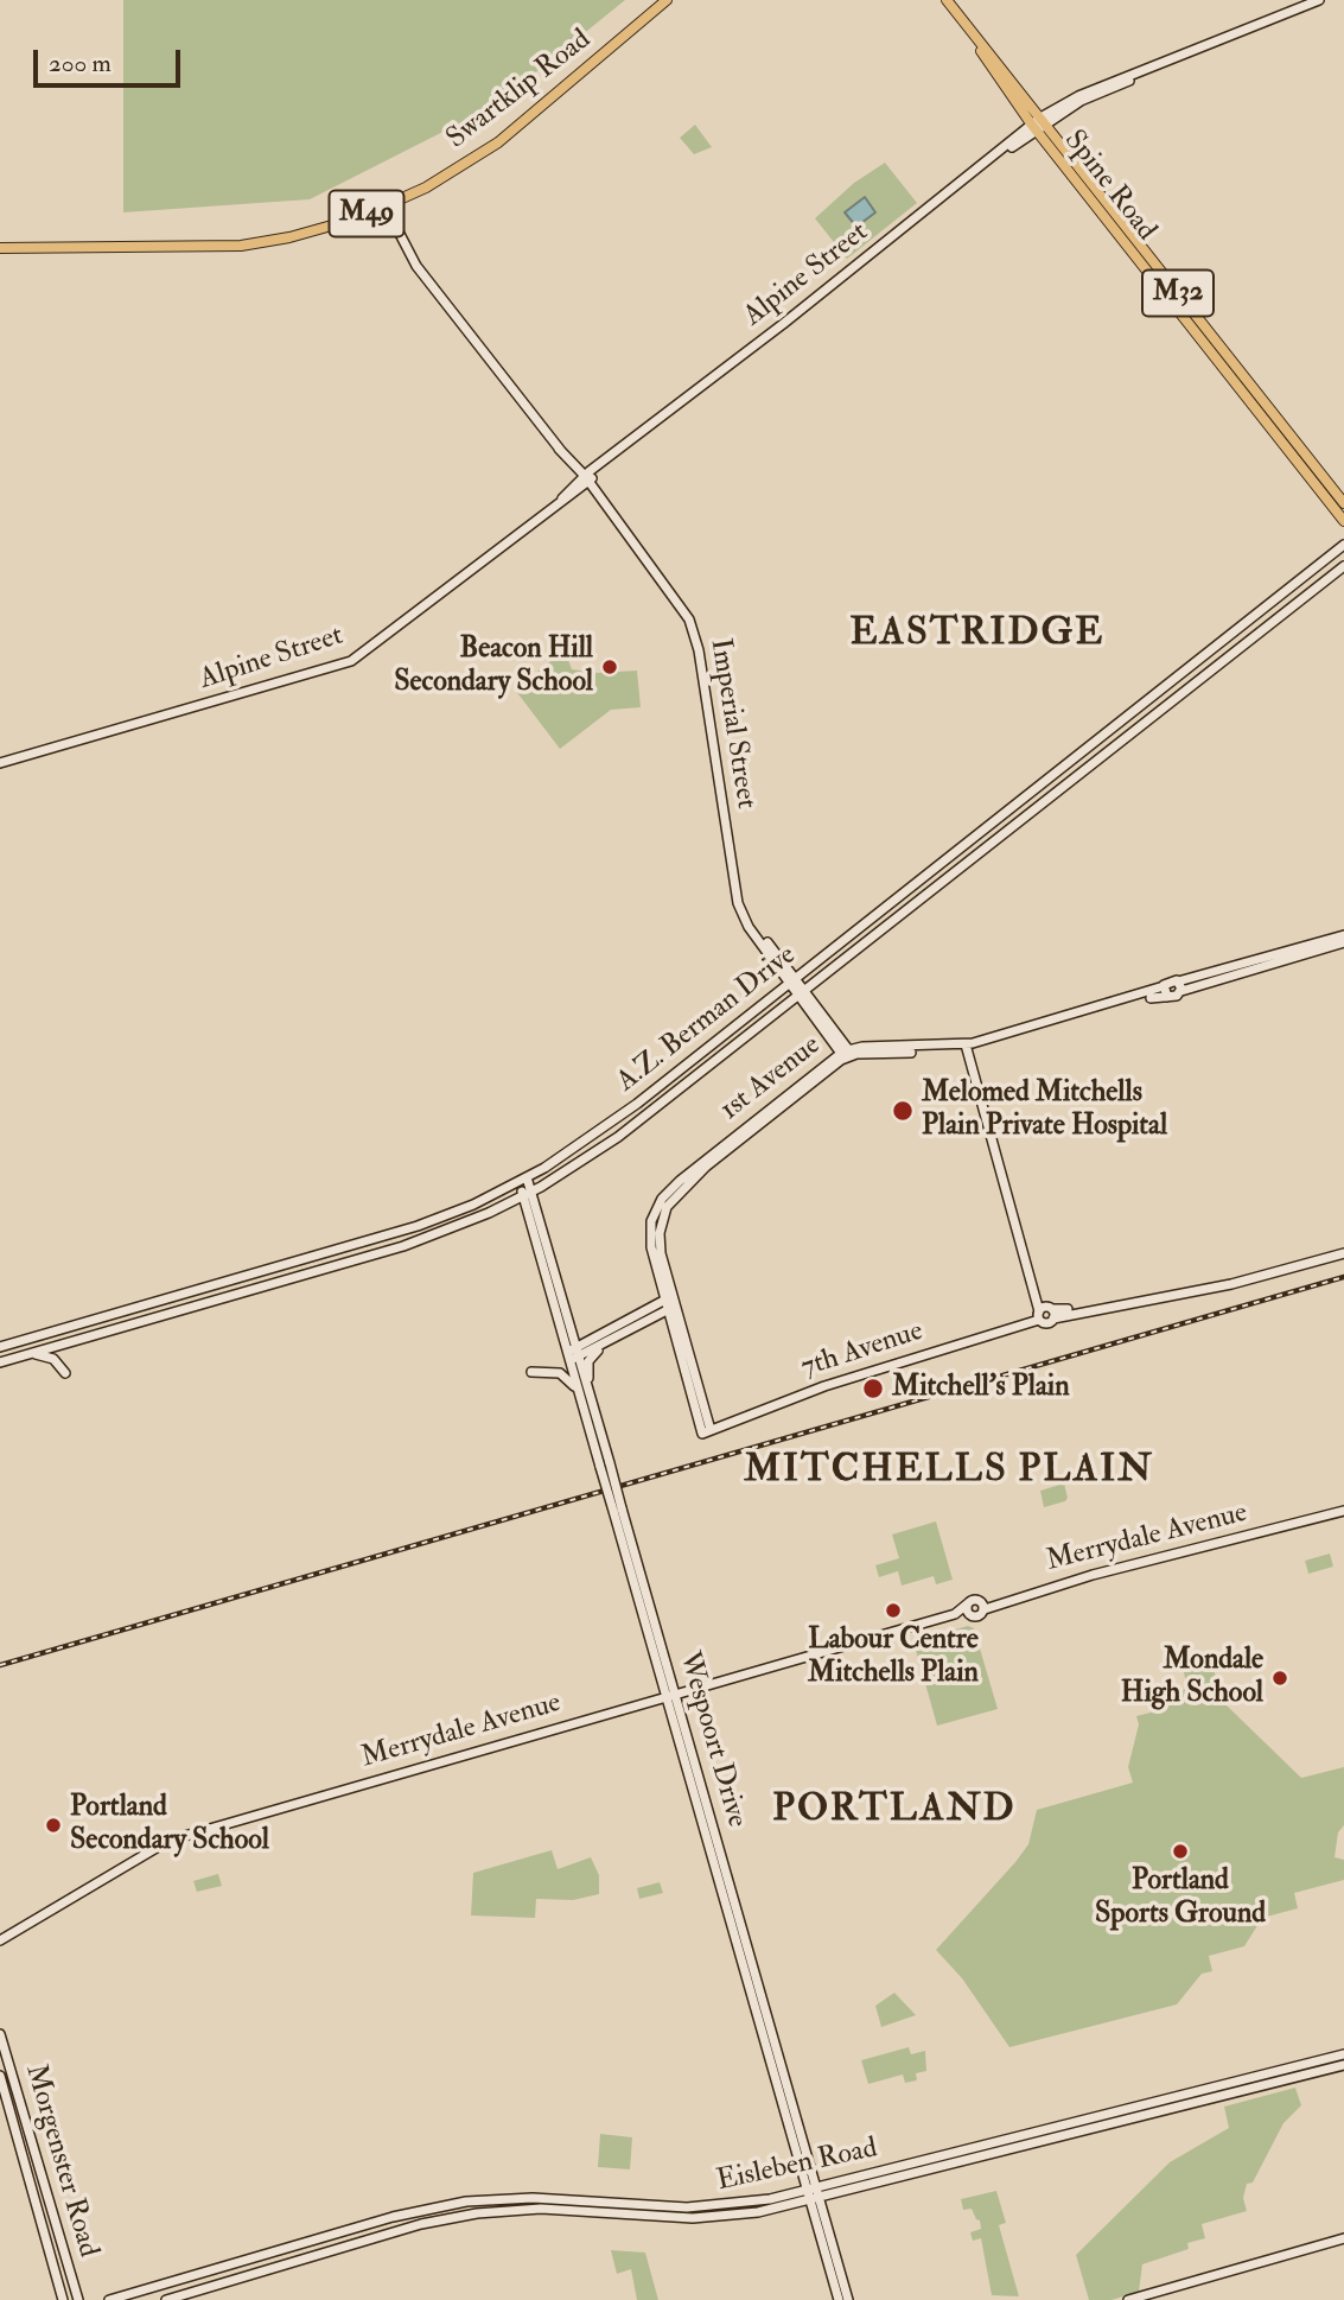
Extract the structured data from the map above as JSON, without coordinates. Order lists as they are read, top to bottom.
{
  "streets": {
    "main road": [
      "Swartklip Road",
      "Spine Road",
      "M49",
      "Alpine Street",
      "M32",
      "Imperial Street",
      "A.Z. Berman Drive",
      "1st Avenue",
      "7th Avenue",
      "Merrydale Avenue",
      "Wespoort Drive",
      "Morgenster Road",
      "Eisleben Road"
    ]
  },
  "crossings": [
    ["Swartklip Road", "Imperial Street"],
    ["Spine Road", "Alpine Street"],
    ["Alpine Street", "Imperial Street"],
    ["Imperial Street", "A.Z. Berman Drive"],
    ["Imperial Street", "1st Avenue"],
    ["A.Z. Berman Drive", "Wespoort Drive"],
    ["1st Avenue", "7th Avenue"],
    ["Merrydale Avenue", "Wespoort Drive"],
    ["Wespoort Drive", "Eisleben Road"]
  ],
  "districts": ["EASTRIDGE", "MITCHELLS PLAIN", "PORTLAND"],
  "places": [
    "Beacon Hill Secondary School",
    "Melomed Mitchells Plain Private Hospital",
    "Mitchell's Plain",
    "Labour Centre Mitchells Plain",
    "Mondale High School",
    "Portland Secondary School",
    "Portland Sports Ground"
  ],
  "scale_bar": "200 m"
}
